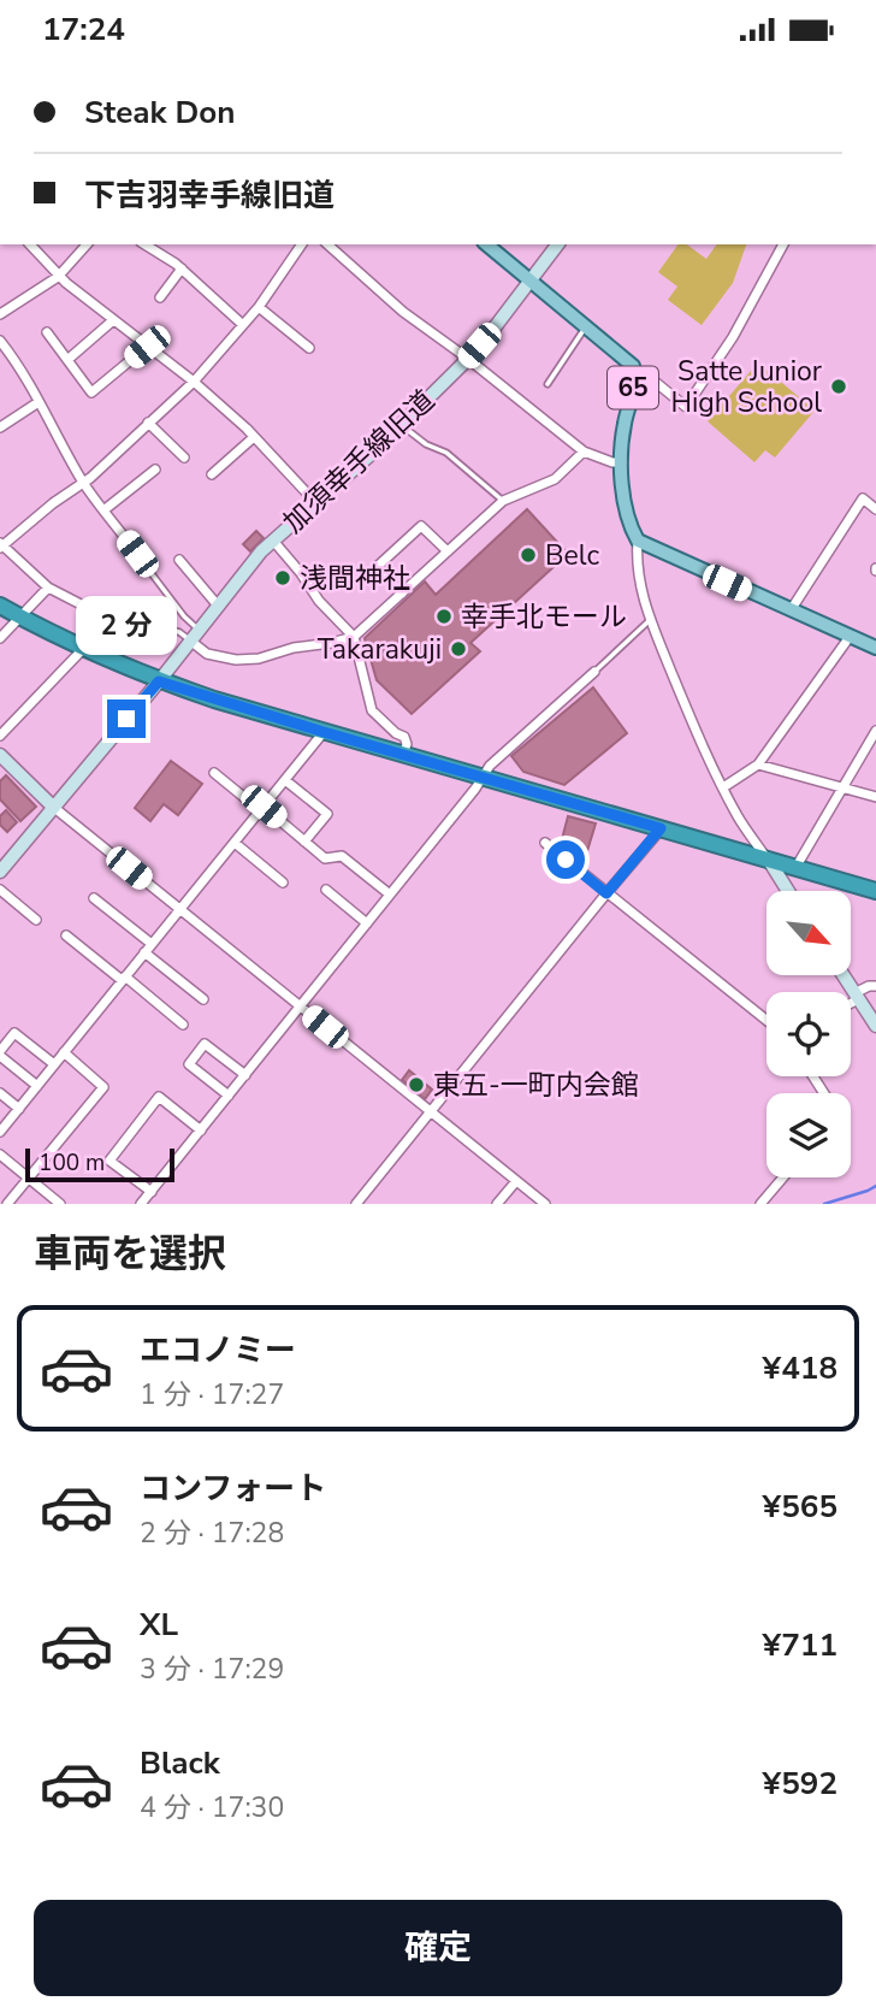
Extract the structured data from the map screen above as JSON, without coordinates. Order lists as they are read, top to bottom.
{
  "streets": {
    "main road": ["65"],
    "street": ["加須幸手線旧道"]
  },
  "crossings": [
    ["65", "加須幸手線旧道"]
  ],
  "places": [
    "Satte Junior High School",
    "Belc",
    "浅間神社",
    "幸手北モール",
    "Takarakuji",
    "東五-一町内会館"
  ],
  "scale_bar": "100 m",
  "north": "bottom right",
  "page": {
    "status": "17:24",
    "banner": ["Steak Don", "下吉羽幸手線旧道"],
    "bubble": "2 分",
    "scale": "100 m",
    "heading": "車両を選択",
    "list": [
      {
        "name": "エコノミー",
        "note": "1 分 · 17:27",
        "value": "¥418"
      },
      {
        "name": "コンフォート",
        "note": "2 分 · 17:28",
        "value": "¥565"
      },
      {
        "name": "XL",
        "note": "3 分 · 17:29",
        "value": "¥711"
      },
      {
        "name": "Black",
        "note": "4 分 · 17:30",
        "value": "¥592"
      }
    ],
    "buttons": "確定"
  }
}
